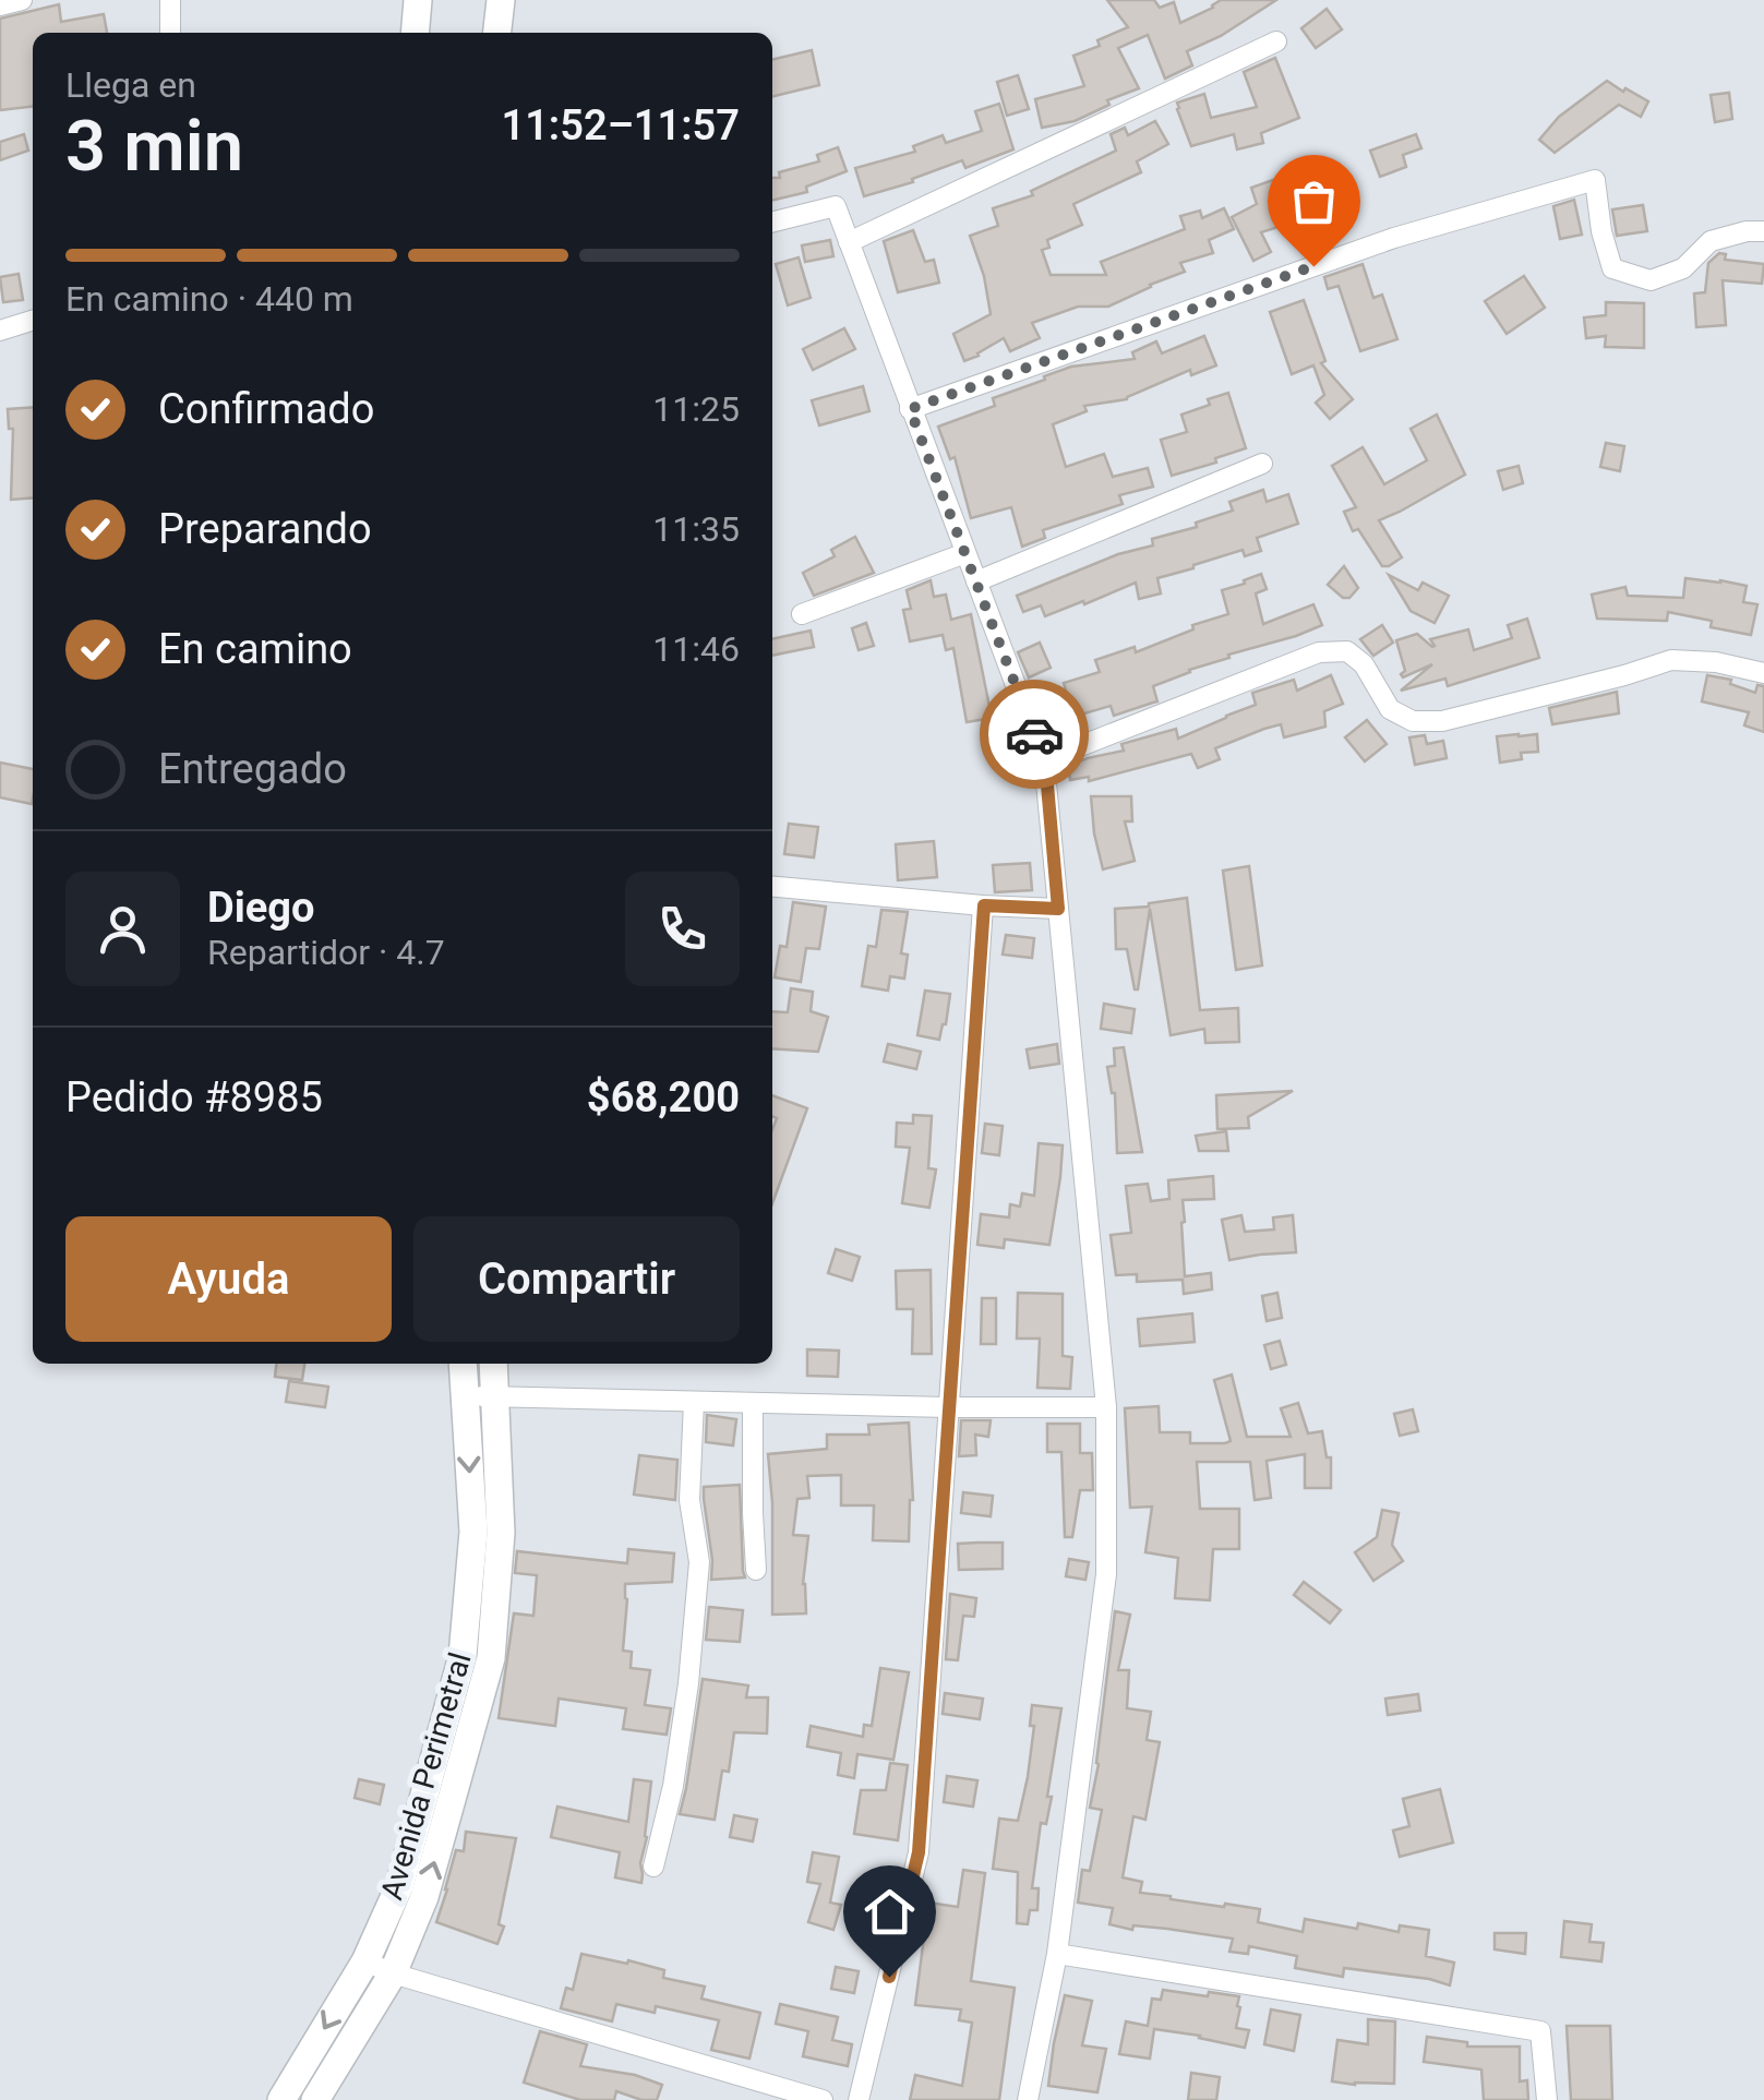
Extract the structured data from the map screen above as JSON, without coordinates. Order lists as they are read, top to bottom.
{
  "streets": {
    "main road": ["Avenida Perimetral"]
  },
  "page": {
    "heading": ["3 min", "Llega en", "11:52–11:57"],
    "panel": [
      "Diego",
      "Repartidor · 4.7",
      "Pedido #8985",
      "$68,200"
    ],
    "bar": "En camino · 440 m",
    "list": [
      ["Confirmado", "11:25"],
      ["Preparando", "11:35"],
      ["En camino", "11:46"],
      "Entregado"
    ],
    "buttons": ["Ayuda", "Compartir"]
  }
}
